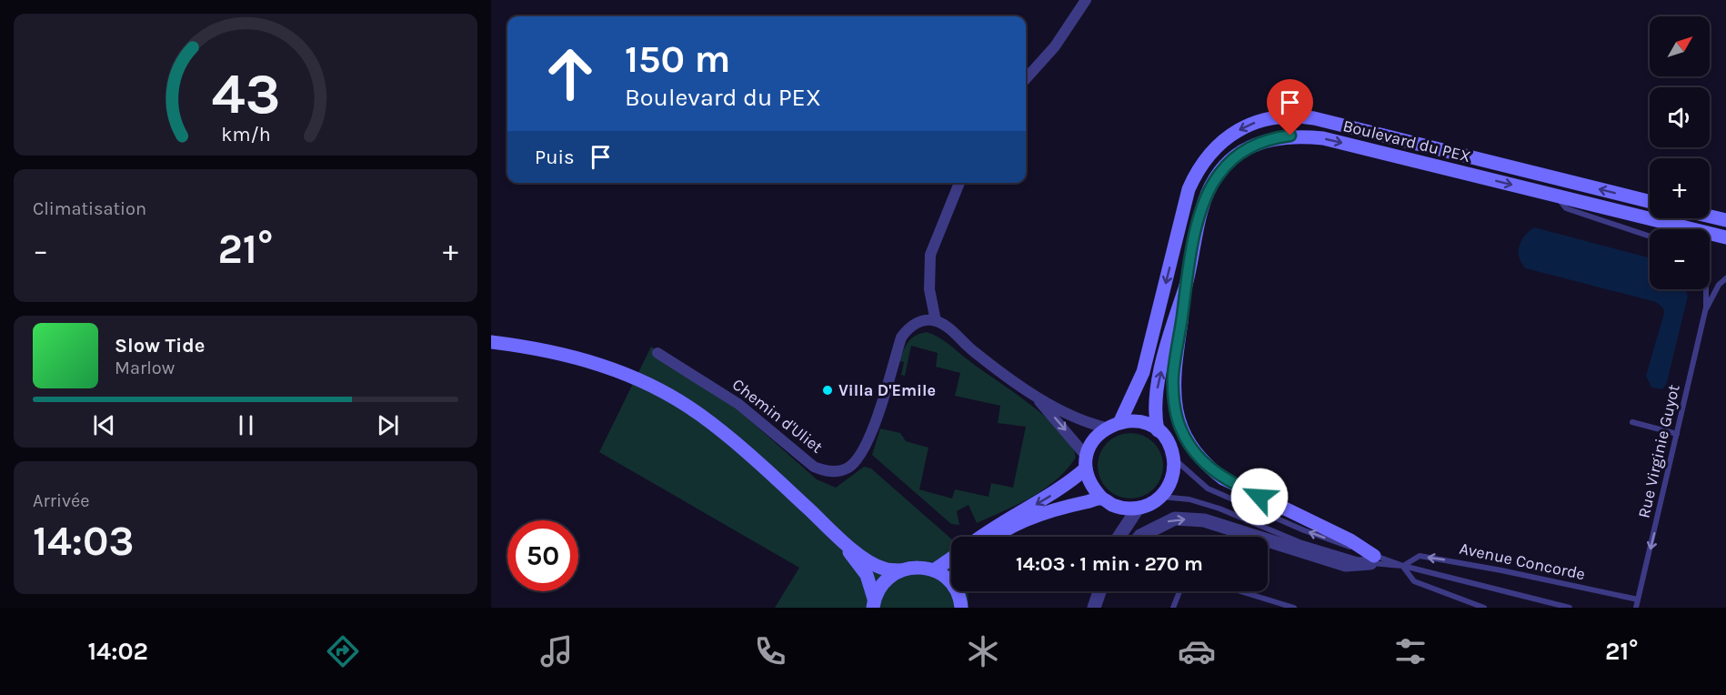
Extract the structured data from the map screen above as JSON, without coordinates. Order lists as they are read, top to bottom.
{
  "streets": {
    "main road": ["Boulevard du PEX"],
    "street": ["Chemin d'Uliet"],
    "lane": ["Rue Virginie Guyot", "Avenue Concorde"]
  },
  "crossings": [
    ["Boulevard du PEX", "Avenue Concorde"],
    ["Rue Virginie Guyot", "Avenue Concorde"]
  ],
  "one_way": ["Rue Virginie Guyot"],
  "places": ["Villa D'Emile"],
  "north": "top right",
  "page": {
    "map_buttons": ["+", "−"],
    "turn": ["150 m", "Boulevard du PEX"],
    "then": "Puis",
    "tile": [
      "Climatisation",
      ["Arrivée", "14:03"]
    ],
    "heat": ["−", "21°", "+"],
    "song": ["Slow Tide", "Marlow"],
    "limit": "50",
    "trip": "14:03 · 1 min · 270 m",
    "tabs": ["14:02", "21°"],
    "gauge": ["43", "km/h"]
  }
}
